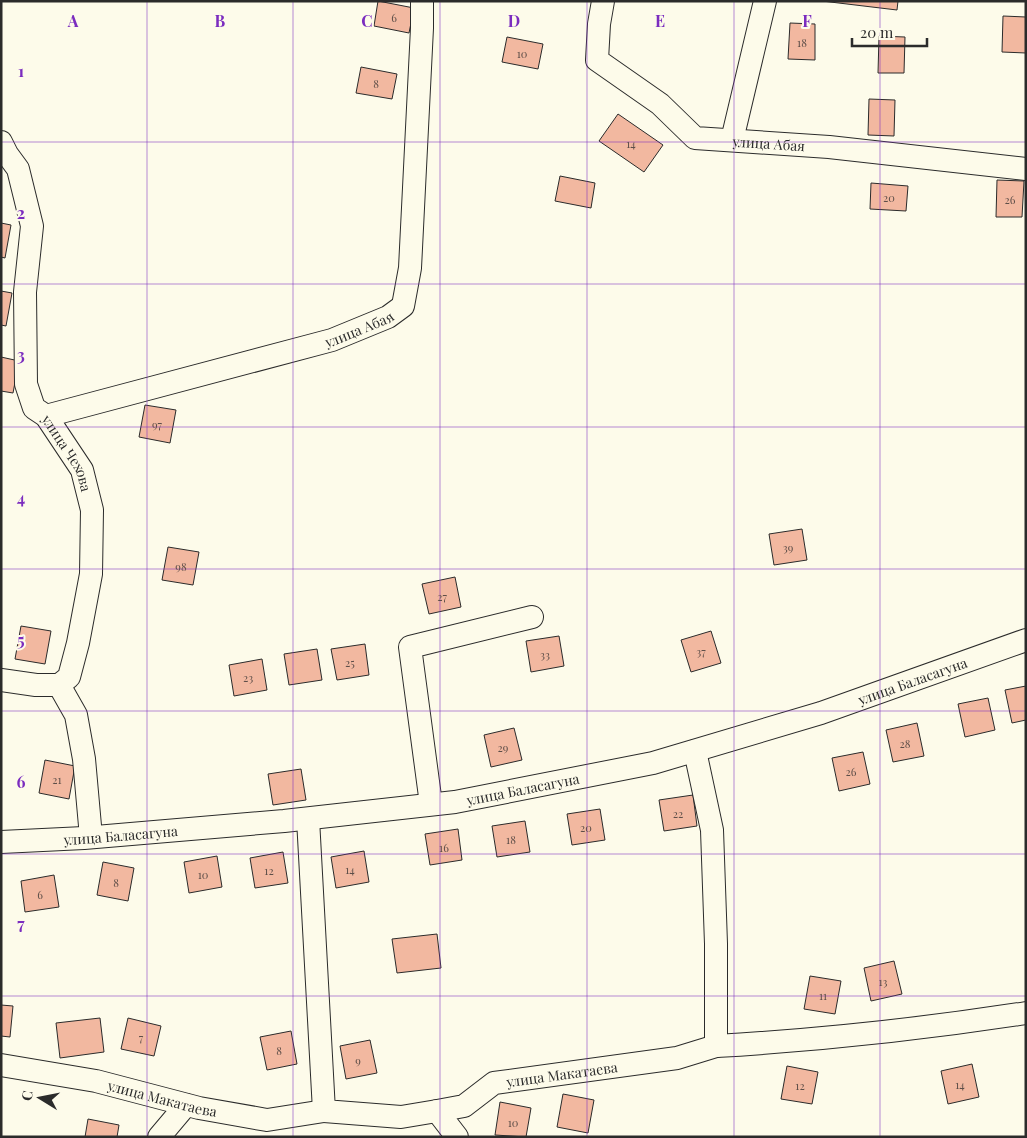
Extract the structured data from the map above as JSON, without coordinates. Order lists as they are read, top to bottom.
{
  "streets": {
    "street": [
      "улица Абая",
      "улица Чехова",
      "улица Баласагуна",
      "улица Макатаева"
    ]
  },
  "crossings": [
    ["улица Абая", "улица Чехова"]
  ],
  "house_numbers": [
    "6",
    "18",
    "10",
    "8",
    "14",
    "20",
    "26",
    "97",
    "39",
    "98",
    "27",
    "37",
    "33",
    "25",
    "23",
    "28",
    "29",
    "26",
    "21",
    "22",
    "20",
    "18",
    "16",
    "14",
    "12",
    "10",
    "8",
    "6",
    "13",
    "11",
    "7",
    "8",
    "9",
    "14",
    "12",
    "10"
  ],
  "scale_bar": "20 m",
  "north": "left",
  "grid": {
    "columns": [
      "A",
      "B",
      "C",
      "D",
      "E",
      "F"
    ],
    "rows": [
      "1",
      "2",
      "3",
      "4",
      "5",
      "6",
      "7"
    ]
  }
}
